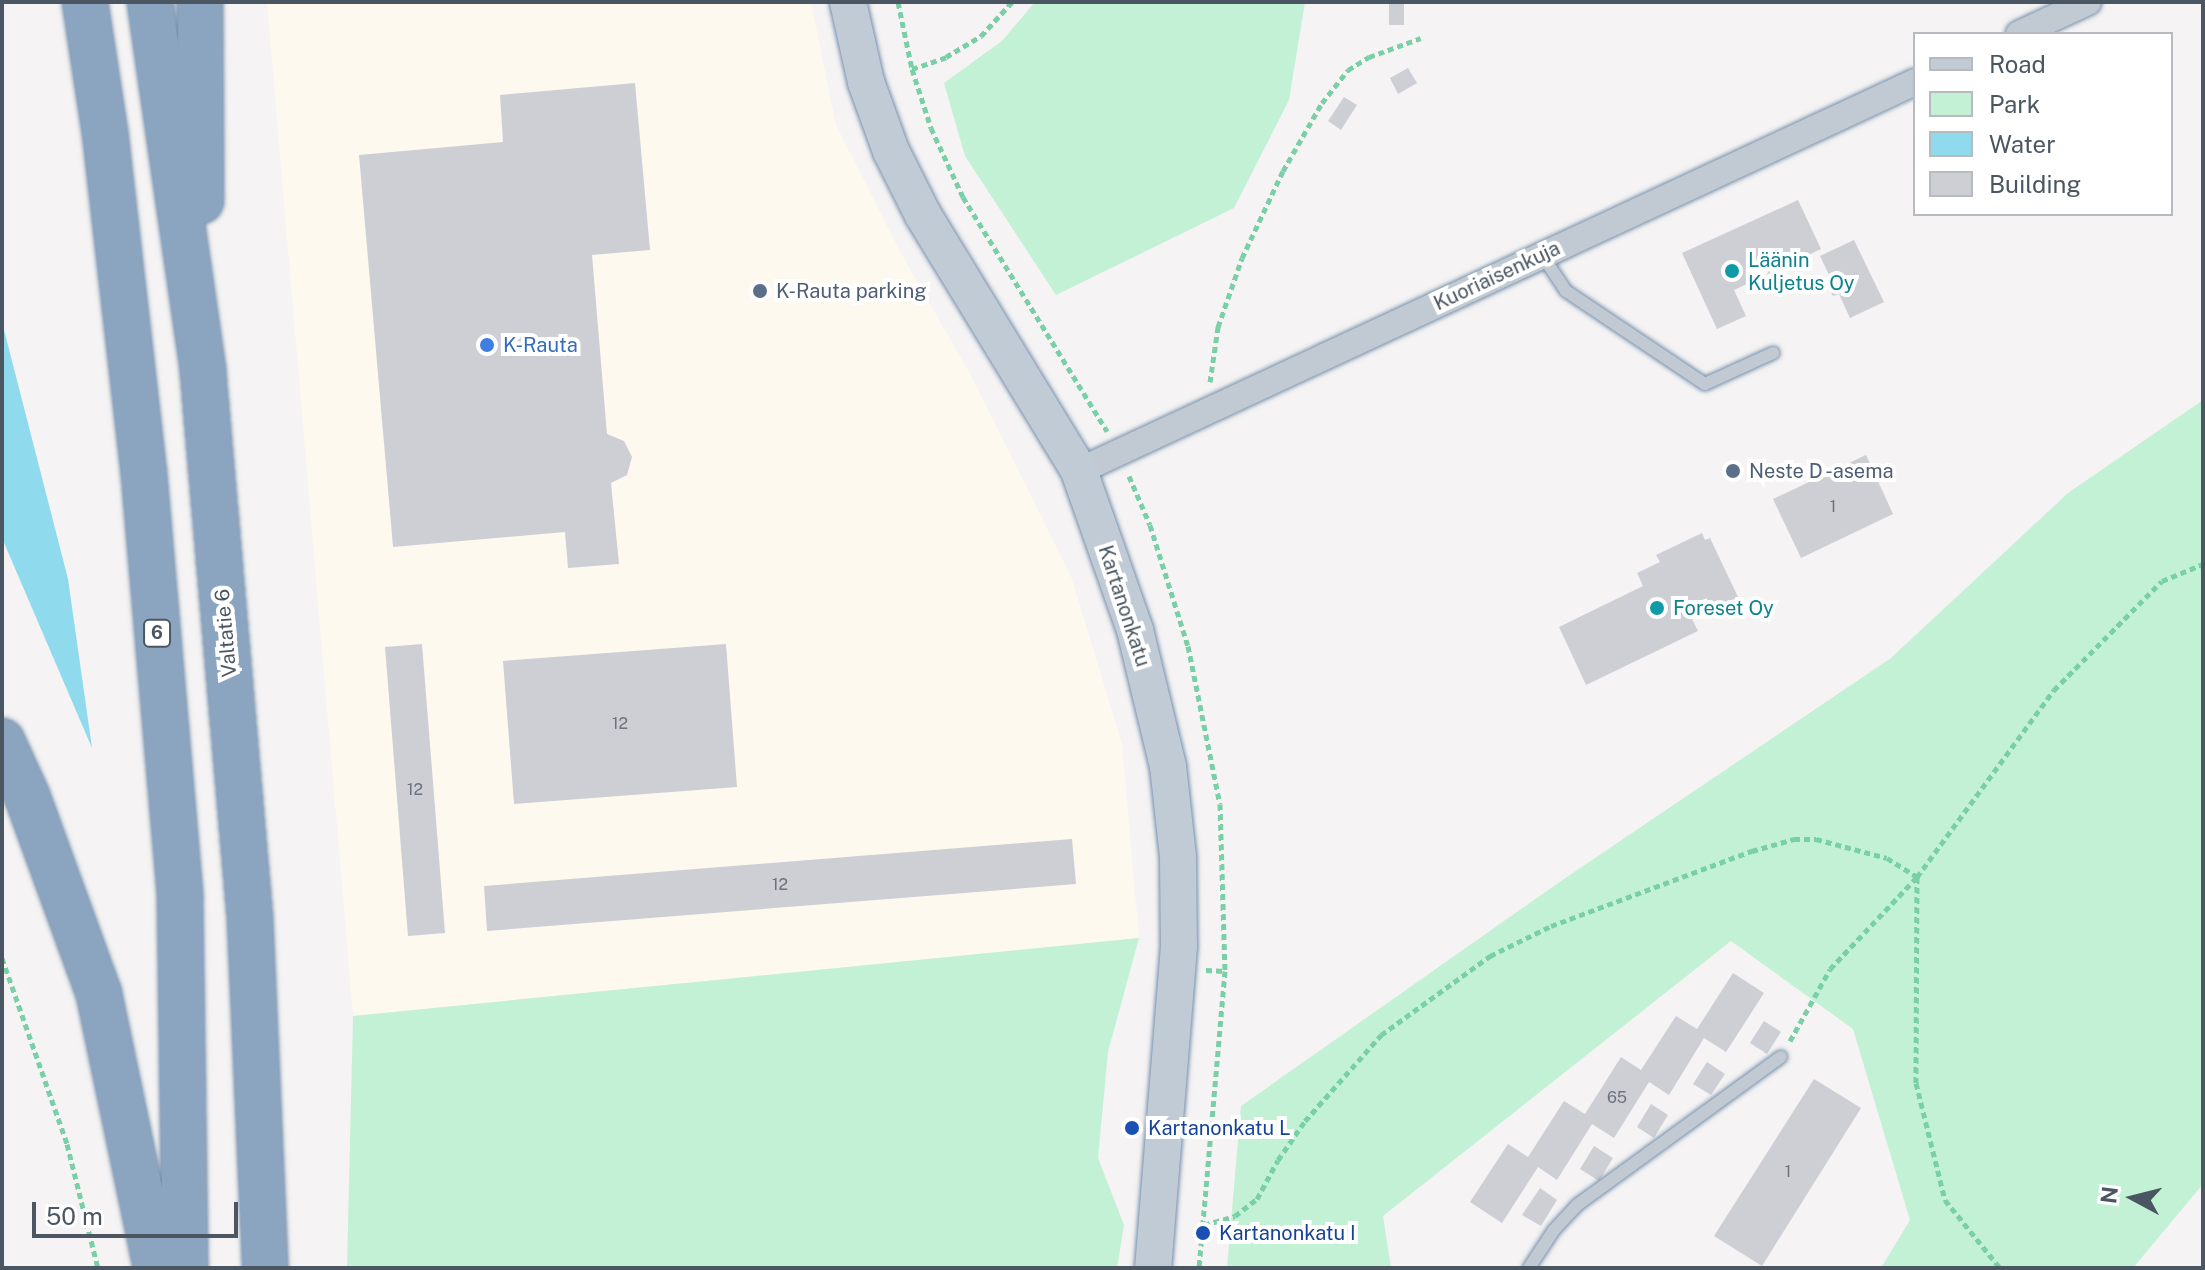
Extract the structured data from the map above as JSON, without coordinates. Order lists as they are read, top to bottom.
{
  "streets": {
    "highway": ["6", "Valtatie 6"],
    "main road": ["Kartanonkatu"],
    "street": ["Kuoriaisenkuja"]
  },
  "crossings": [
    ["Kuoriaisenkuja", "Kartanonkatu"]
  ],
  "places": [
    "Läänin Kuljetus Oy",
    "K-Rauta parking",
    "K-Rauta",
    "Neste D -asema",
    "Foreset Oy",
    "Kartanonkatu L",
    "Kartanonkatu I"
  ],
  "house_numbers": [
    "1",
    "12",
    "12",
    "12",
    "65",
    "1"
  ],
  "legend": [
    "Road",
    "Park",
    "Water",
    "Building"
  ],
  "scale_bar": "50 m",
  "north": "left"
}
